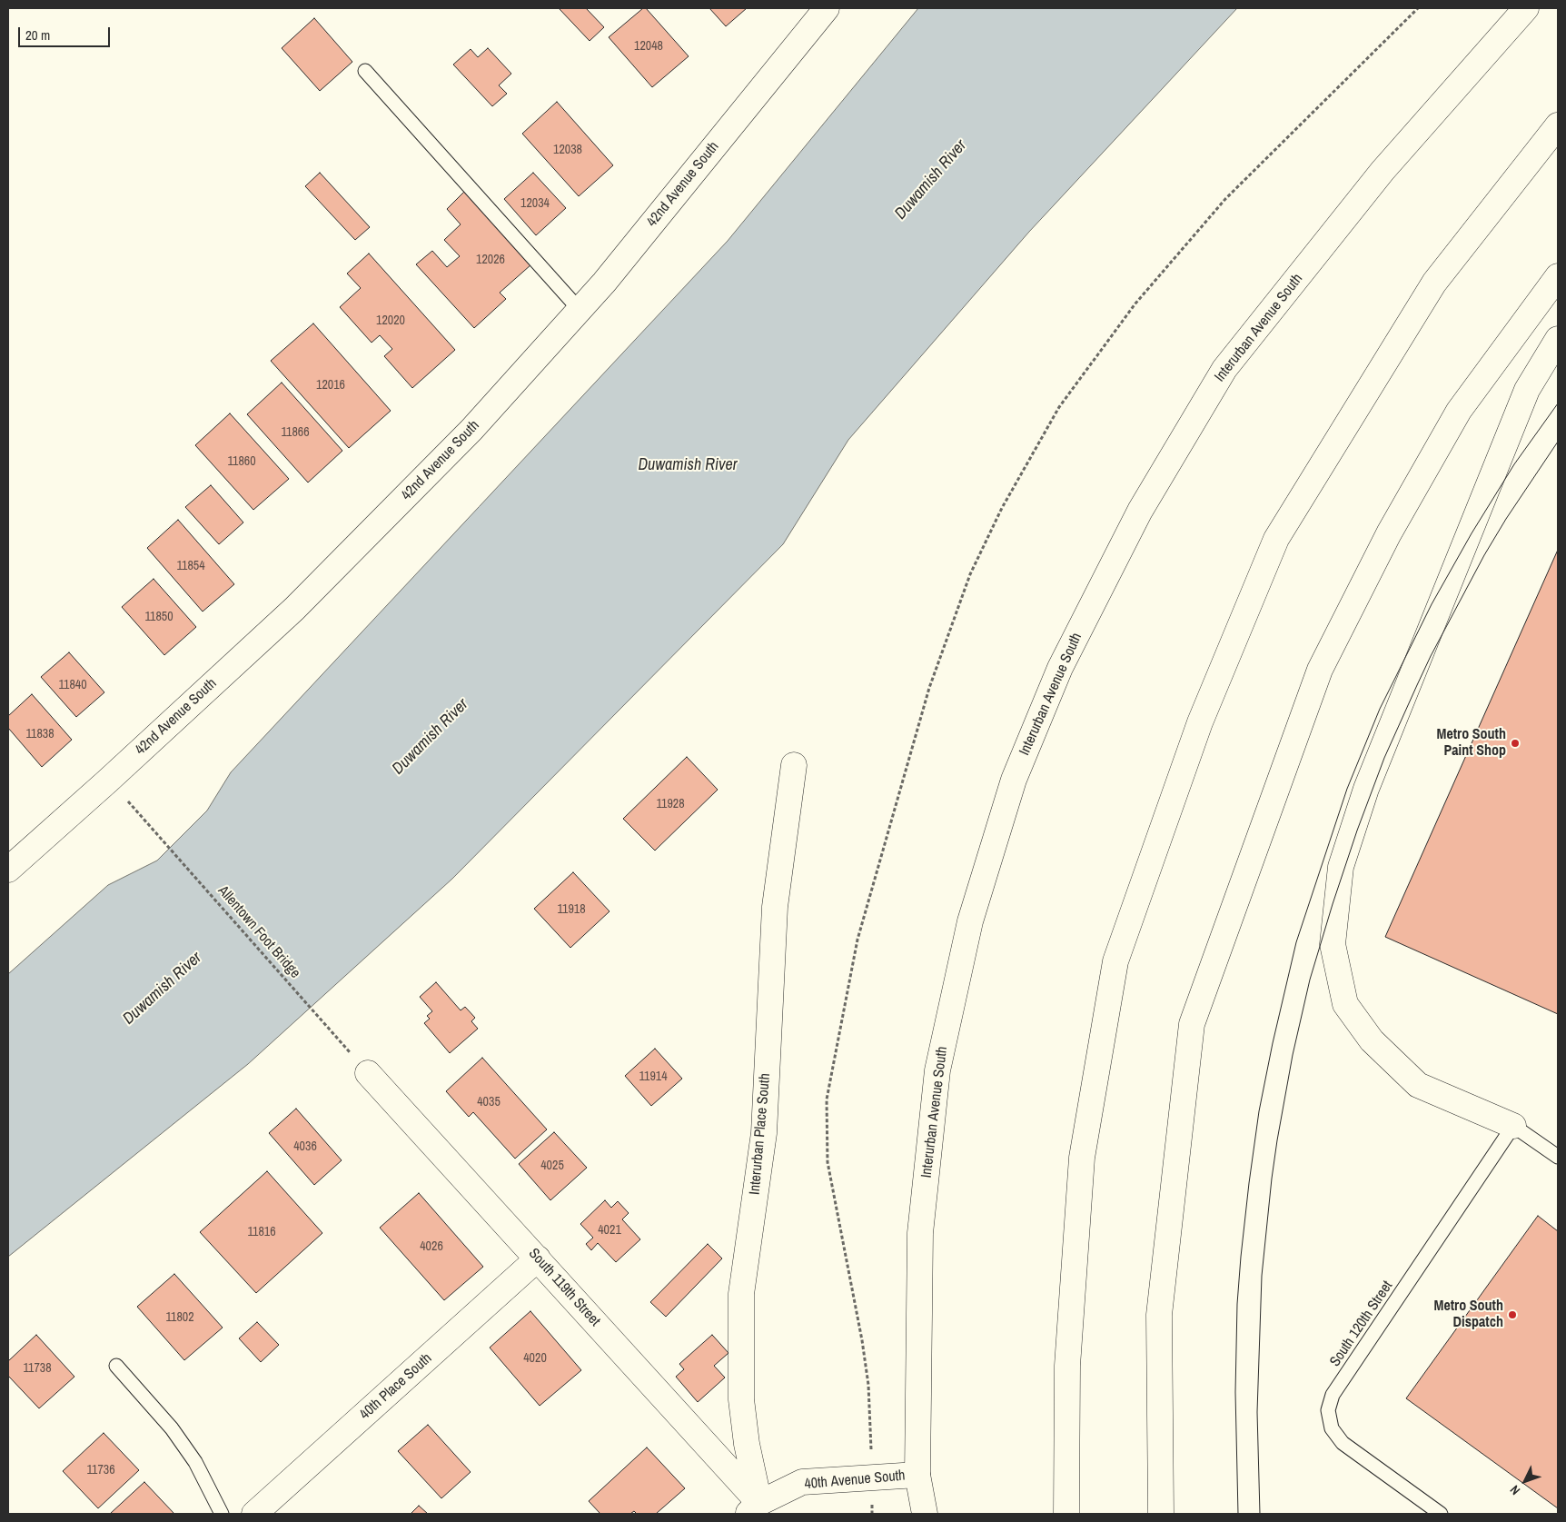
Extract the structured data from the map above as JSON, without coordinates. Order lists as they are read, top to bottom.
{
  "streets": {
    "main road": [
      "42nd Avenue South",
      "Interurban Avenue South",
      "Interurban Place South",
      "South 119th Street",
      "40th Place South",
      "40th Avenue South"
    ],
    "lane": ["South 120th Street"],
    "path": ["Allentown Foot Bridge"]
  },
  "crossings": [
    ["Interurban Avenue South", "40th Avenue South"],
    ["Allentown Foot Bridge", "South 119th Street"],
    ["Interurban Place South", "South 119th Street"],
    ["Interurban Place South", "40th Avenue South"],
    ["South 119th Street", "40th Place South"],
    ["South 119th Street", "40th Avenue South"]
  ],
  "water": ["Duwamish River"],
  "places": ["Metro South Paint Shop", "Metro South Dispatch"],
  "house_numbers": [
    "12048",
    "12038",
    "12034",
    "12026",
    "12020",
    "12016",
    "11866",
    "11860",
    "11854",
    "11850",
    "11840",
    "11838",
    "11928",
    "11918",
    "11914",
    "4035",
    "4036",
    "4025",
    "4021",
    "11816",
    "4026",
    "11802",
    "4020",
    "11738",
    "11736"
  ],
  "scale_bar": "20 m",
  "north": "bottom left"
}
